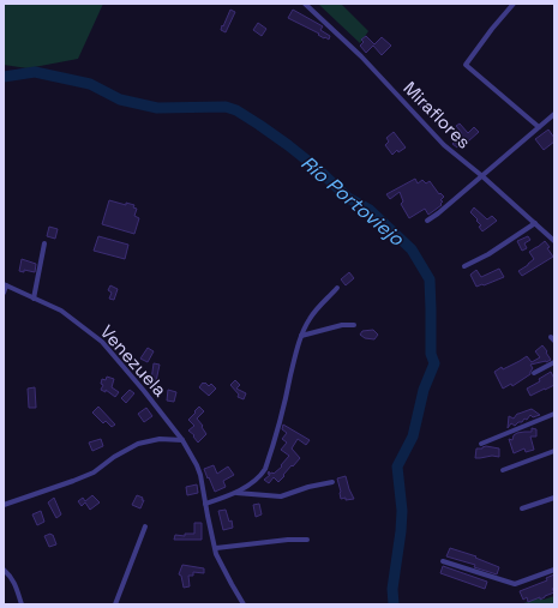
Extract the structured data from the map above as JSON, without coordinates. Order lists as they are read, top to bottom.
{
  "streets": {
    "street": ["Miraflores", "Venezuela"]
  },
  "water": ["Río Portoviejo"]
}
